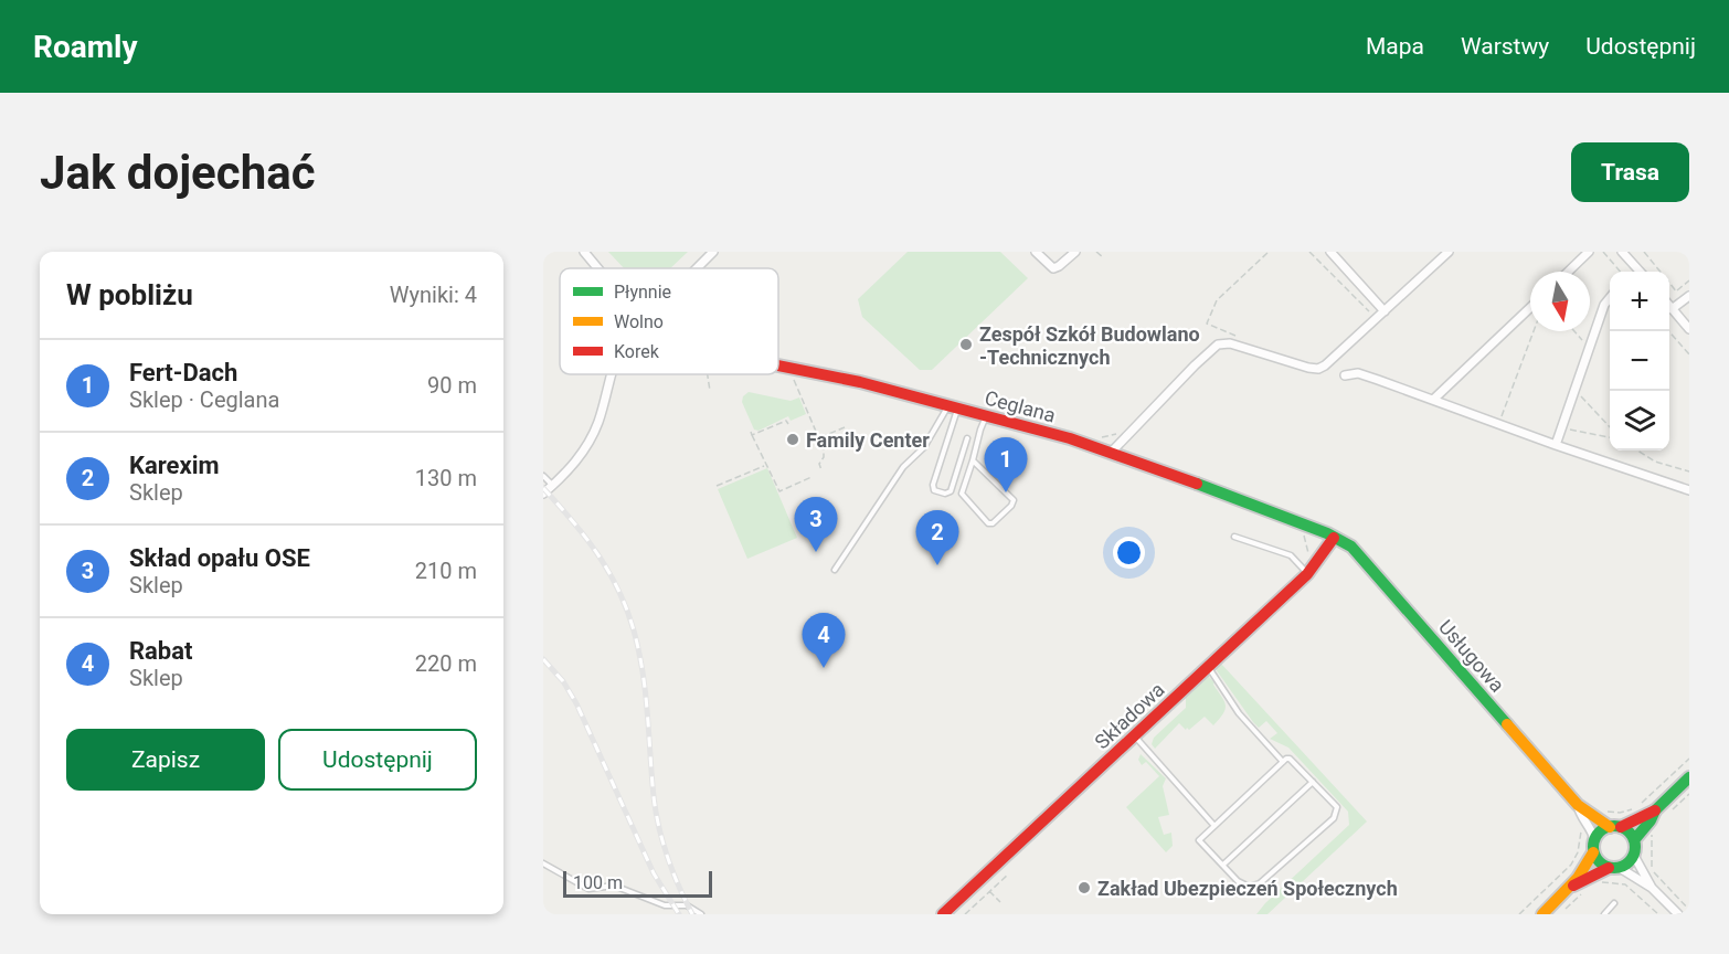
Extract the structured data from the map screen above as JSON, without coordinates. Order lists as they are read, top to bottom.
{
  "streets": {
    "street": ["Ceglana", "Usługowa", "Składowa"]
  },
  "crossings": [
    ["Ceglana", "Usługowa"],
    ["Ceglana", "Składowa"],
    ["Usługowa", "Składowa"]
  ],
  "places": ["Zespół Szkół Budowlano -Technicznych", "Family Center", "Zakład Ubezpieczeń Społecznych"],
  "legend": ["Płynnie", "Wolno", "Korek"],
  "scale_bar": "100 m",
  "north": "bottom",
  "page": {
    "header": "Roamly",
    "nav": ["Mapa", "Warstwy", "Udostępnij"],
    "buttons": [
      "Trasa",
      ["Zapisz", "Udostępnij"]
    ],
    "title": "Jak dojechać",
    "heading": ["W pobliżu", "Wyniki: 4"],
    "map_buttons": ["+", "−"],
    "list": [
      {
        "mark": "1",
        "name": "Fert-Dach",
        "note": "Sklep · Ceglana",
        "value": "90 m"
      },
      {
        "mark": "2",
        "name": "Karexim",
        "note": "Sklep",
        "value": "130 m"
      },
      {
        "mark": "3",
        "name": "Skład opału OSE",
        "note": "Sklep",
        "value": "210 m"
      },
      {
        "mark": "4",
        "name": "Rabat",
        "note": "Sklep",
        "value": "220 m"
      }
    ],
    "pins": [
      "1",
      "3",
      "2",
      "4"
    ],
    "scale": "100 m"
  }
}
